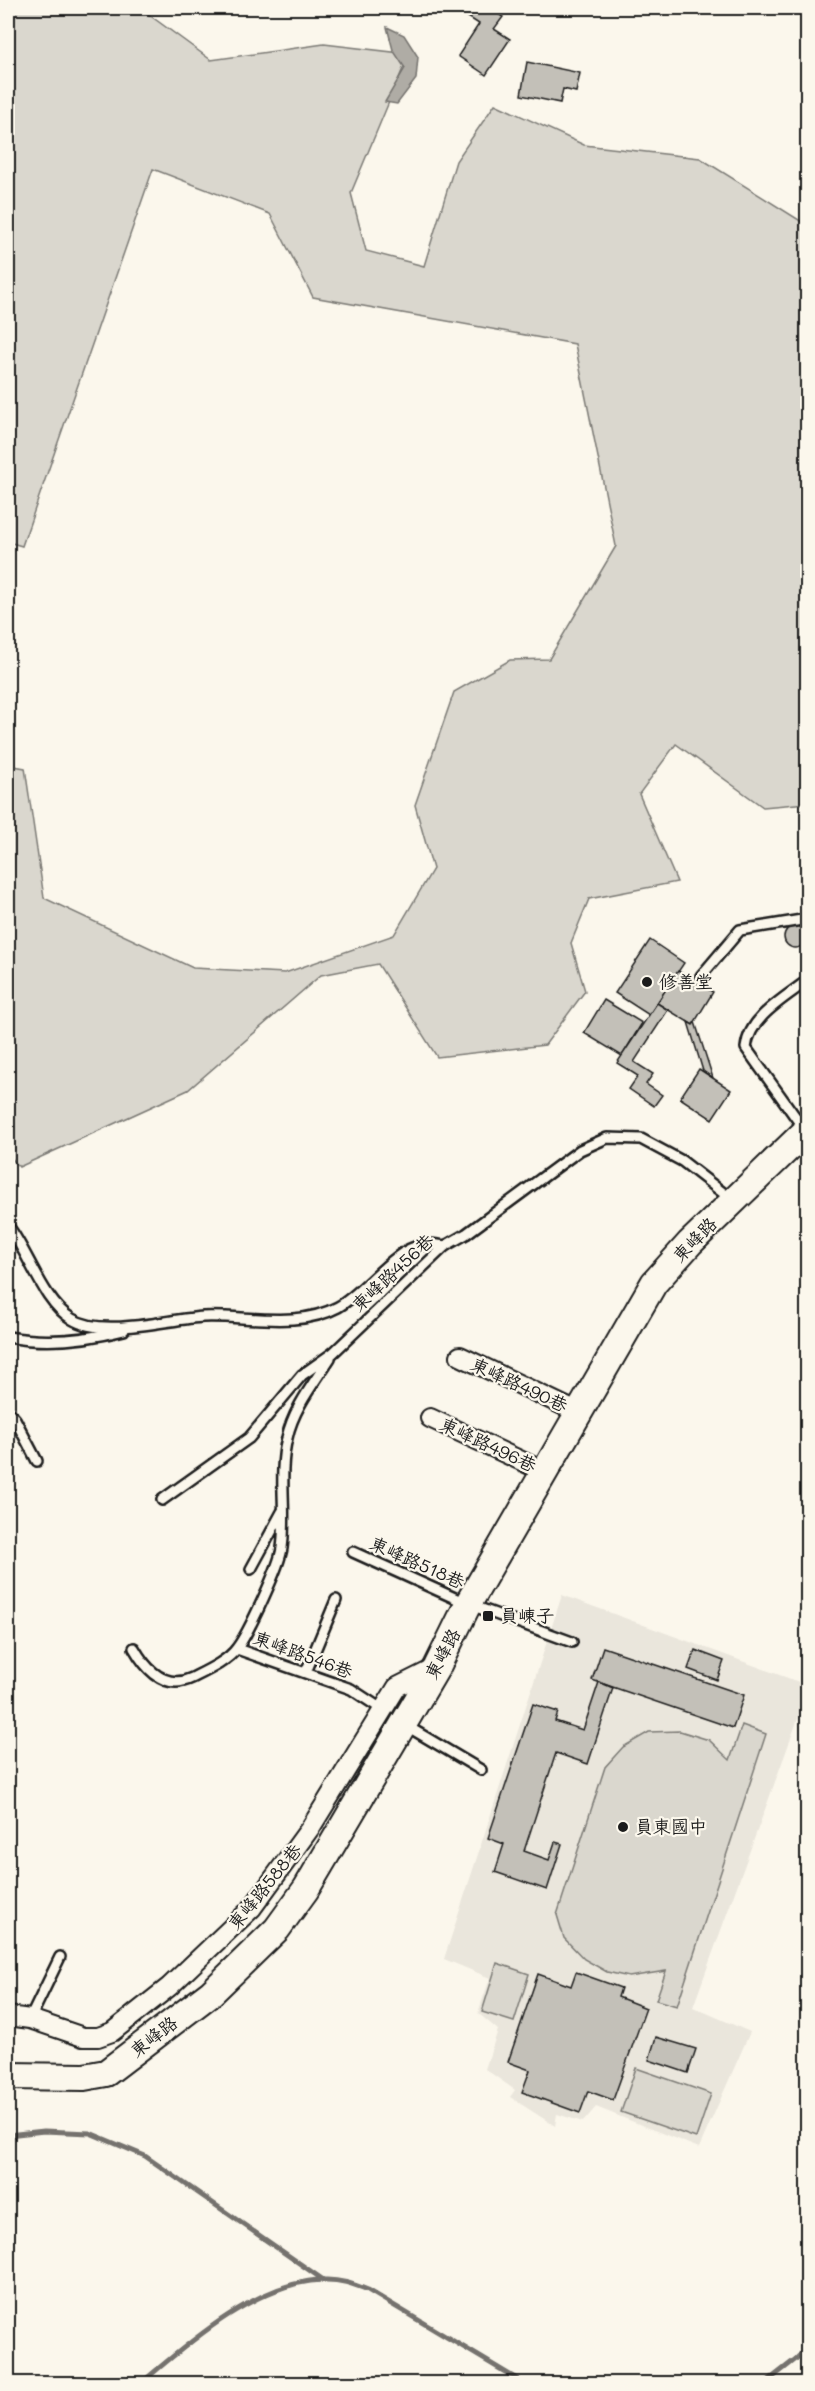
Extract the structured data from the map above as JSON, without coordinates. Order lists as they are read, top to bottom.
{
  "streets": {
    "main road": ["東峰路"],
    "street": ["東峰路490巷", "東峰路496巷", "東峰路588巷"],
    "lane": ["東峰路456巷", "東峰路518巷", "東峰路546巷"]
  },
  "crossings": [
    ["東峰路", "東峰路456巷"],
    ["東峰路", "東峰路490巷"],
    ["東峰路", "東峰路496巷"],
    ["東峰路", "東峰路518巷"],
    ["東峰路", "東峰路546巷"],
    ["東峰路", "東峰路588巷"],
    ["東峰路456巷", "東峰路546巷"],
    ["東峰路546巷", "東峰路588巷"]
  ],
  "places": {
    "other": ["修善堂", "員東國中"],
    "transit": ["員崠子"]
  }
}
